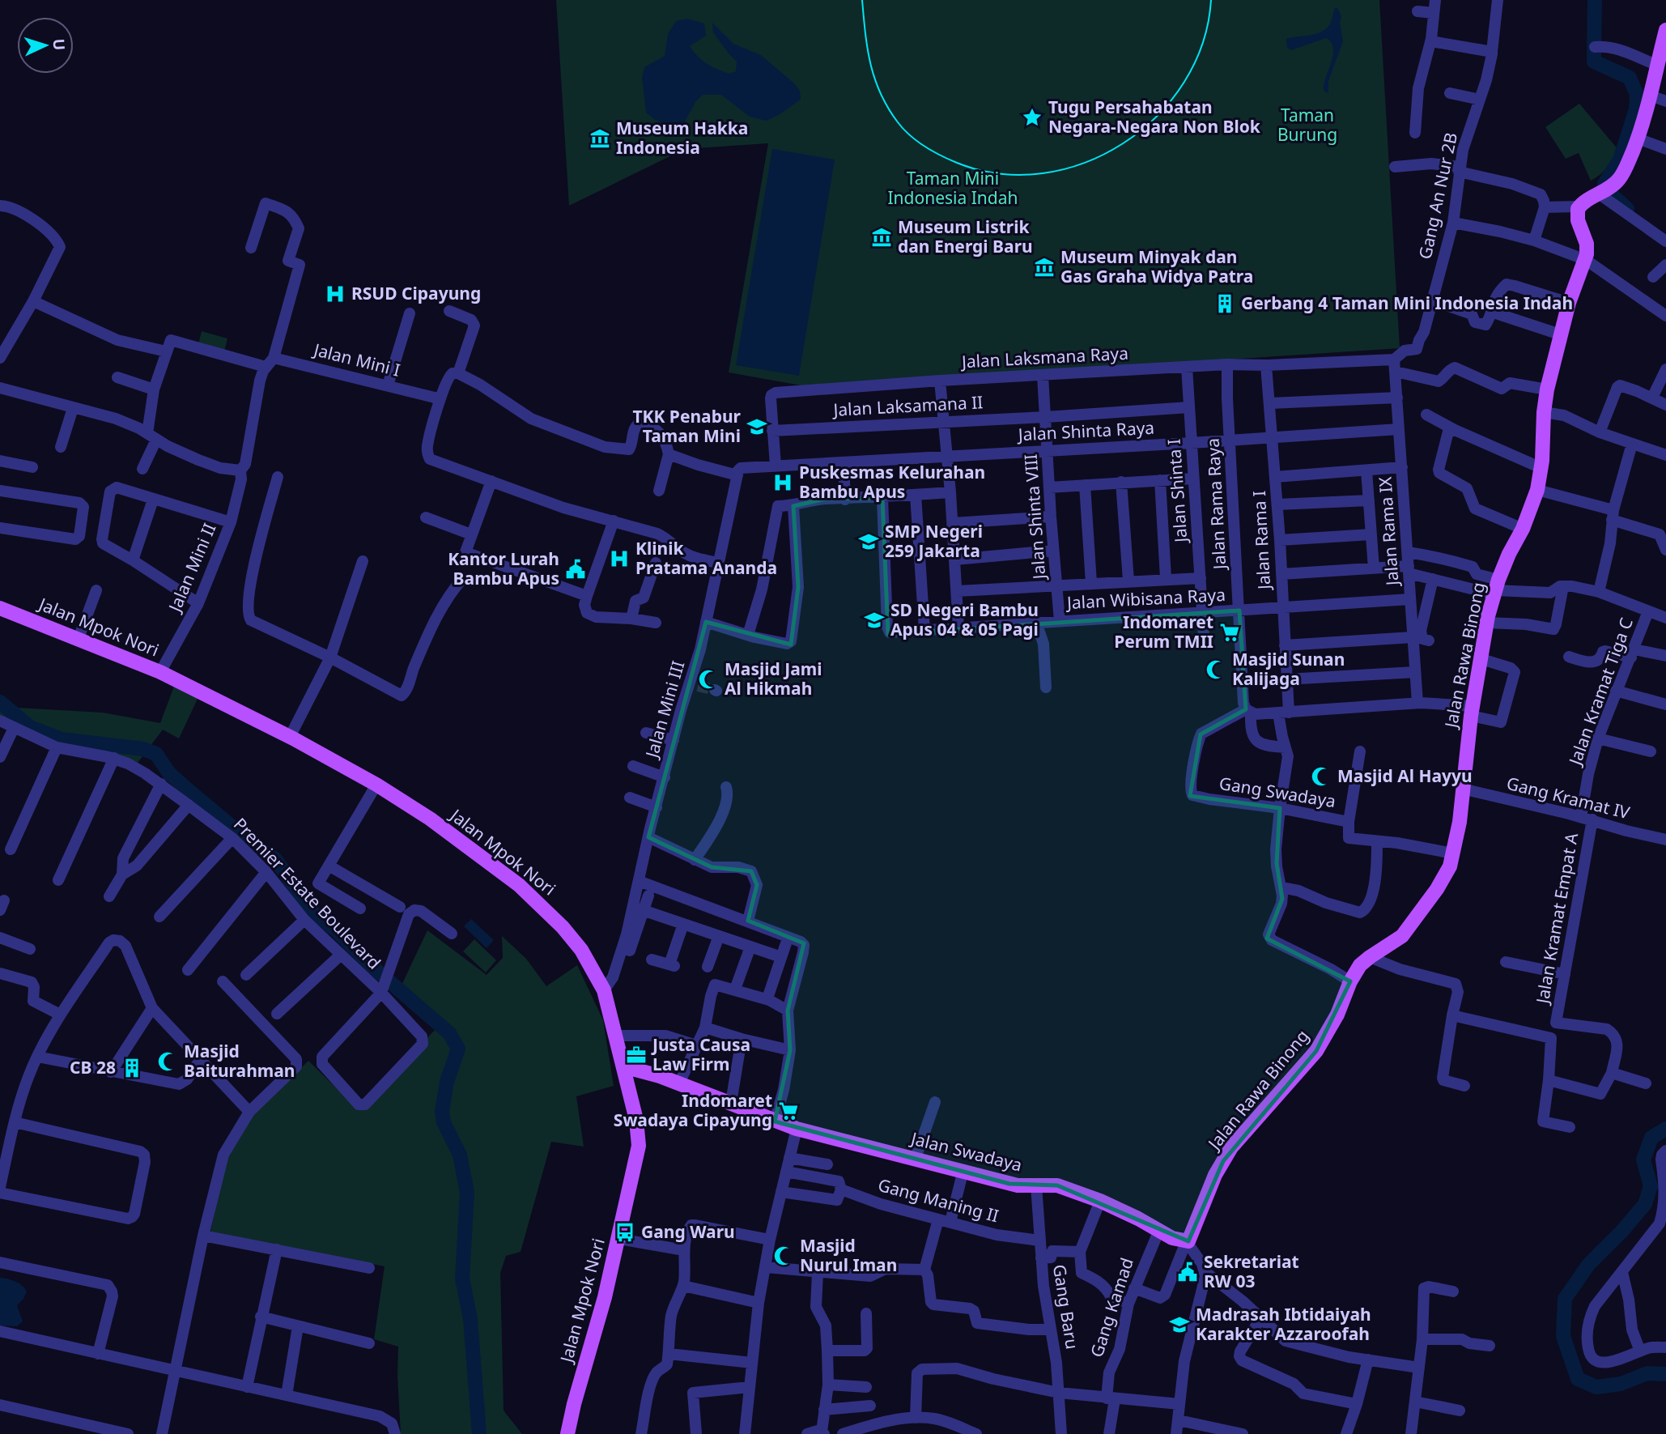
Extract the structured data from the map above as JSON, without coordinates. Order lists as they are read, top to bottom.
{
  "streets": {
    "main road": ["Jalan Mpok Nori", "Jalan Rawa Binong", "Jalan Swadaya"],
    "street": [
      "Gang An Nur 2B",
      "Jalan Laksmana Raya",
      "Jalan Mini I",
      "Jalan Laksamana II",
      "Jalan Shinta Raya",
      "Jalan Shinta I",
      "Jalan Rama Raya",
      "Jalan Shinta VIII",
      "Jalan Rama IX",
      "Jalan Rama I",
      "Jalan Mini II",
      "Jalan Wibisana Raya",
      "Jalan Kramat Tiga C",
      "Jalan Mini III",
      "Gang Swadaya",
      "Gang Kramat IV",
      "Premier Estate Boulevard",
      "Jalan Kramat Empat A",
      "Gang Maning II",
      "Gang Baru",
      "Gang Kamad"
    ]
  },
  "crossings": [
    ["Gang An Nur 2B", "Jalan Laksmana Raya"],
    ["Gang An Nur 2B", "Jalan Rama IX"],
    ["Jalan Laksmana Raya", "Jalan Laksamana II"],
    ["Jalan Laksmana Raya", "Jalan Shinta Raya"],
    ["Jalan Laksmana Raya", "Jalan Shinta I"],
    ["Jalan Laksmana Raya", "Jalan Rama Raya"],
    ["Jalan Laksmana Raya", "Jalan Shinta VIII"],
    ["Jalan Laksmana Raya", "Jalan Rama IX"],
    ["Jalan Laksmana Raya", "Jalan Rama I"],
    ["Jalan Laksamana II", "Jalan Shinta I"],
    ["Jalan Laksamana II", "Jalan Shinta VIII"],
    ["Jalan Shinta Raya", "Jalan Shinta I"],
    ["Jalan Shinta Raya", "Jalan Rama Raya"],
    ["Jalan Shinta Raya", "Jalan Shinta VIII"],
    ["Jalan Shinta Raya", "Jalan Rama IX"],
    ["Jalan Shinta Raya", "Jalan Rama I"],
    ["Jalan Shinta I", "Jalan Wibisana Raya"],
    ["Jalan Rama Raya", "Jalan Rama I"],
    ["Jalan Rama Raya", "Jalan Wibisana Raya"],
    ["Jalan Rama Raya", "Gang Swadaya"],
    ["Jalan Shinta VIII", "Jalan Wibisana Raya"],
    ["Jalan Rama IX", "Jalan Wibisana Raya"],
    ["Jalan Rama I", "Jalan Wibisana Raya"],
    ["Jalan Rama I", "Gang Swadaya"],
    ["Jalan Mini II", "Jalan Mpok Nori"],
    ["Jalan Mpok Nori", "Jalan Mini III"],
    ["Jalan Mpok Nori", "Jalan Swadaya"],
    ["Jalan Rawa Binong", "Gang Swadaya"],
    ["Jalan Rawa Binong", "Gang Kramat IV"],
    ["Jalan Rawa Binong", "Jalan Swadaya"],
    ["Jalan Kramat Tiga C", "Gang Kramat IV"],
    ["Jalan Kramat Tiga C", "Jalan Kramat Empat A"],
    ["Gang Kramat IV", "Jalan Kramat Empat A"],
    ["Jalan Swadaya", "Gang Baru"],
    ["Jalan Swadaya", "Gang Kamad"],
    ["Gang Maning II", "Gang Baru"]
  ],
  "parks": ["Taman Burung", "Taman Mini Indonesia Indah"],
  "places": {
    "place": ["Tugu Persahabatan Negara-Negara Non Blok"],
    "museum": ["Museum Hakka Indonesia", "Museum Listrik dan Energi Baru", "Museum Minyak dan Gas Graha Widya Patra"],
    "hospital": ["RSUD Cipayung", "Puskesmas Kelurahan Bambu Apus", "Klinik Pratama Ananda"],
    "building": ["Gerbang 4 Taman Mini Indonesia Indah", "CB 28"],
    "school or university": [
      "TKK Penabur Taman Mini",
      "SMP Negeri 259 Jakarta",
      "SD Negeri Bambu Apus 04 & 05 Pagi",
      "Madrasah Ibtidaiyah Karakter Azzaroofah"
    ],
    "public building": ["Kantor Lurah Bambu Apus", "Sekretariat RW 03"],
    "supermarket": ["Indomaret Perum TMII", "Indomaret Swadaya Cipayung"],
    "mosque": [
      "Masjid Sunan Kalijaga",
      "Masjid Jami Al Hikmah",
      "Masjid Al Hayyu",
      "Masjid Baiturahman",
      "Masjid Nurul Iman"
    ],
    "office": ["Justa Causa Law Firm"],
    "bus stop": ["Gang Waru"]
  },
  "north": "right"
}
